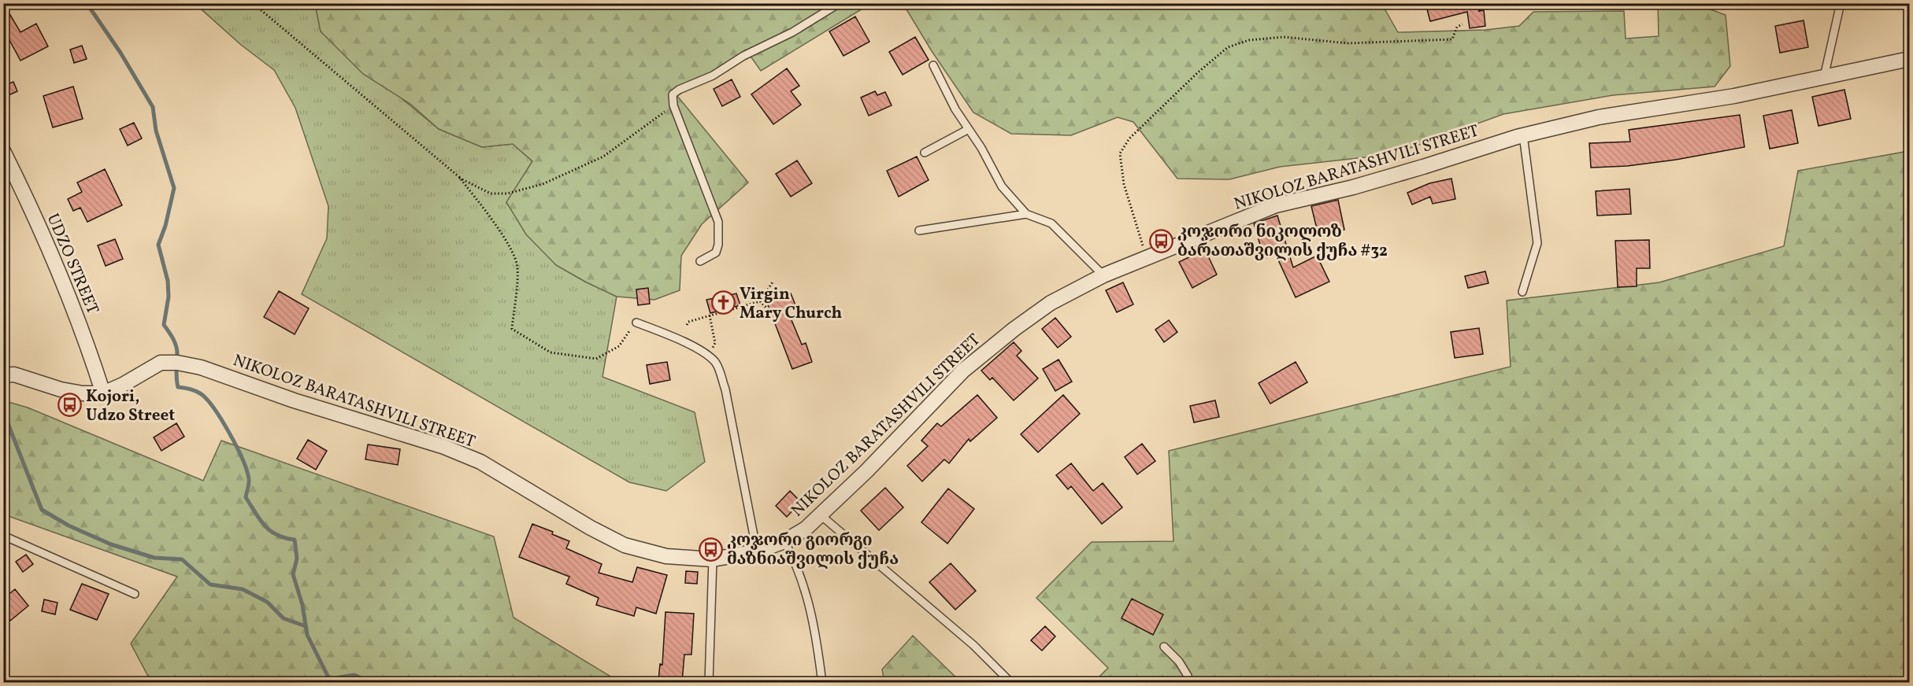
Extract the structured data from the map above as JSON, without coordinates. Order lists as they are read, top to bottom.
{
  "streets": {
    "street": ["NIKOLOZ BARATASHVILI STREET", "UDZO STREET"]
  },
  "crossings": [
    ["NIKOLOZ BARATASHVILI STREET", "UDZO STREET"]
  ],
  "places": {
    "bus stop": ["კოჯორი ნიკოლოზ ბარათაშვილის ქუჩა #32", "Kojori, Udzo Street", "კოჯორი გიორგი მაზნიაშვილის ქუჩა"],
    "church": ["Virgin Mary Church"]
  }
}
